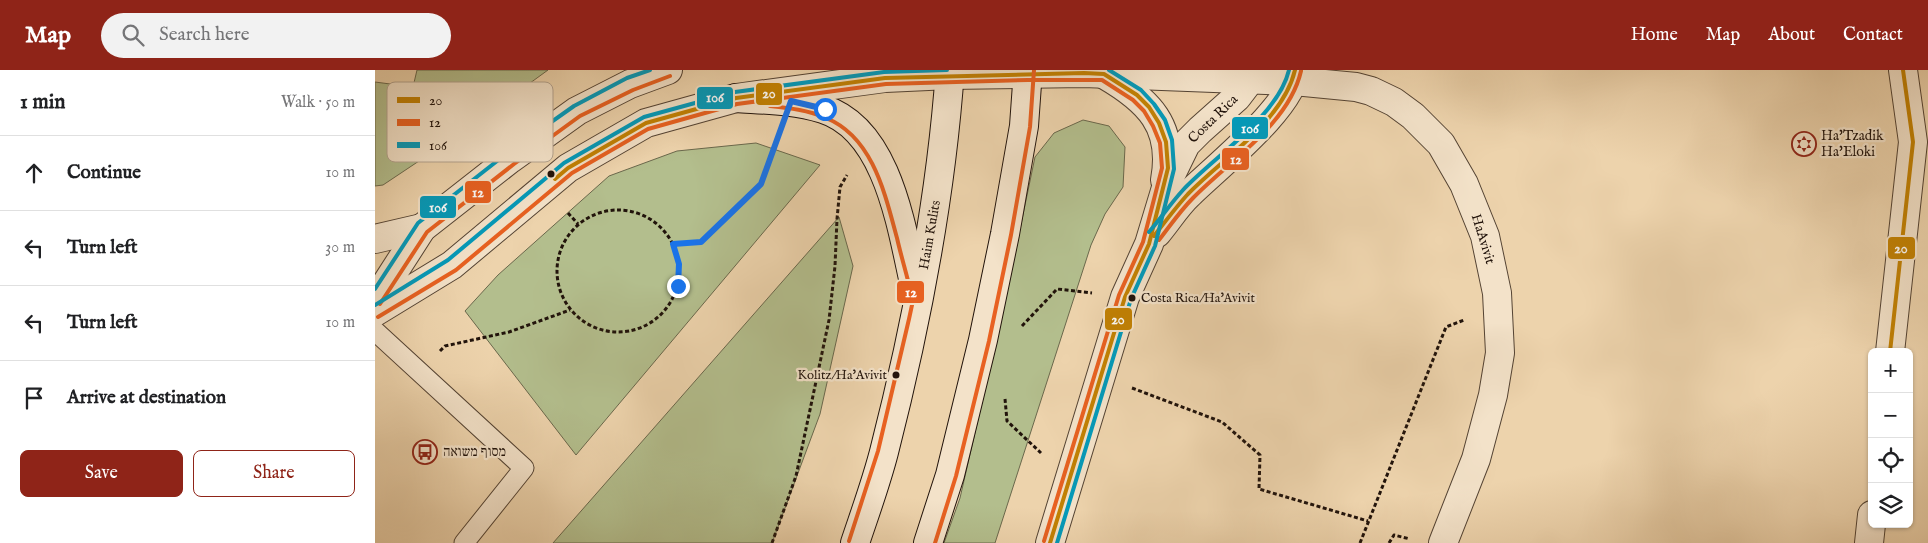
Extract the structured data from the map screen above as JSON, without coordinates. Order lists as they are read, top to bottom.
{
  "streets": {
    "street": ["Costa Rica", "Haim Kulits", "HaAvivit"]
  },
  "crossings": [
    ["Costa Rica", "HaAvivit"],
    ["Haim Kulits", "HaAvivit"]
  ],
  "places": {
    "synagogue": ["Ha'Tzadik Ha'Eloki"],
    "other": ["Costa Rica/Ha'Avivit", "Kolitz/Ha'Avivit"],
    "bus stop": ["מסוף משואה"]
  },
  "lines": ["transit line 20", "transit line 12", "transit line 106"],
  "legend": ["20", "12", "106"],
  "page": {
    "header": "Map",
    "search": "Search here",
    "nav": [
      "Home",
      "Map",
      "About",
      "Contact"
    ],
    "heading": ["1 min", "Walk · 50 m"],
    "list": [
      ["Continue", "10 m"],
      ["Turn left", "30 m"],
      ["Turn left", "10 m"],
      "Arrive at destination"
    ],
    "map_buttons": ["+", "−"],
    "buttons": ["Save", "Share"]
  }
}
